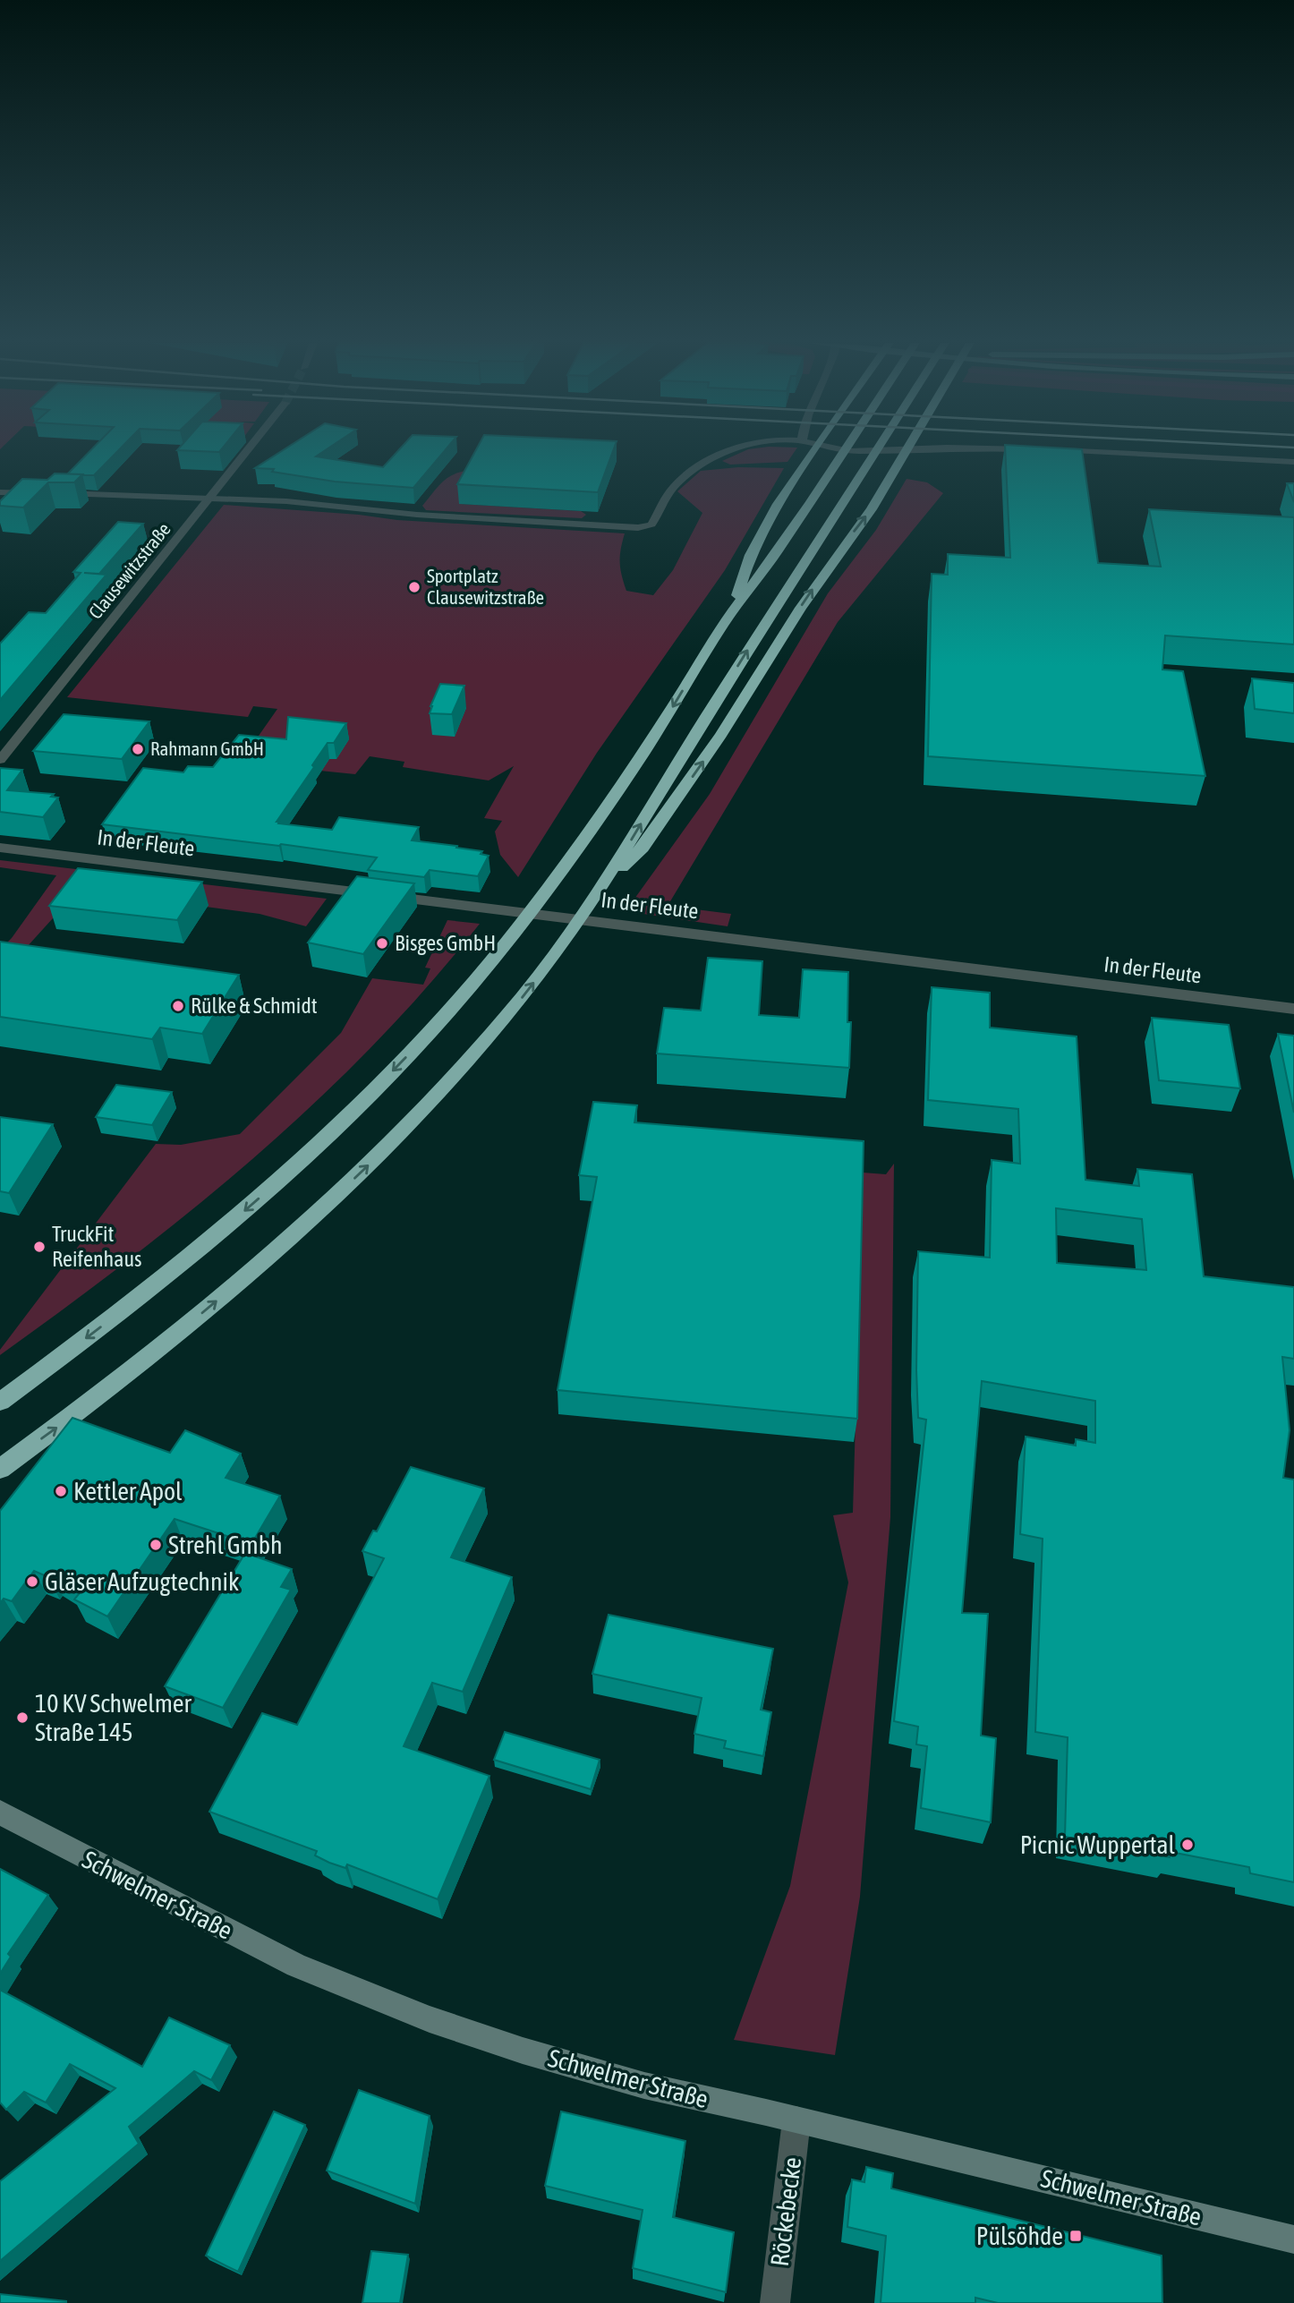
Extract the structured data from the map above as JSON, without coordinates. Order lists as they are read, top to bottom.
{
  "streets": {
    "main road": ["Schwelmer Straße"],
    "street": ["Clausewitzstraße", "In der Fleute", "Röckebecke"]
  },
  "crossings": [
    ["Schwelmer Straße", "Röckebecke"]
  ],
  "places": {
    "other": [
      "Sportplatz Clausewitzstraße",
      "Rahmann GmbH",
      "Bisges GmbH",
      "Rülke & Schmidt",
      "TruckFit Reifenhaus",
      "Kettler Apol",
      "Strehl Gmbh",
      "Gläser Aufzugtechnik",
      "10 KV Schwelmer Straße 145",
      "Picnic Wuppertal"
    ],
    "transit": ["Pülsöhde"]
  }
}
